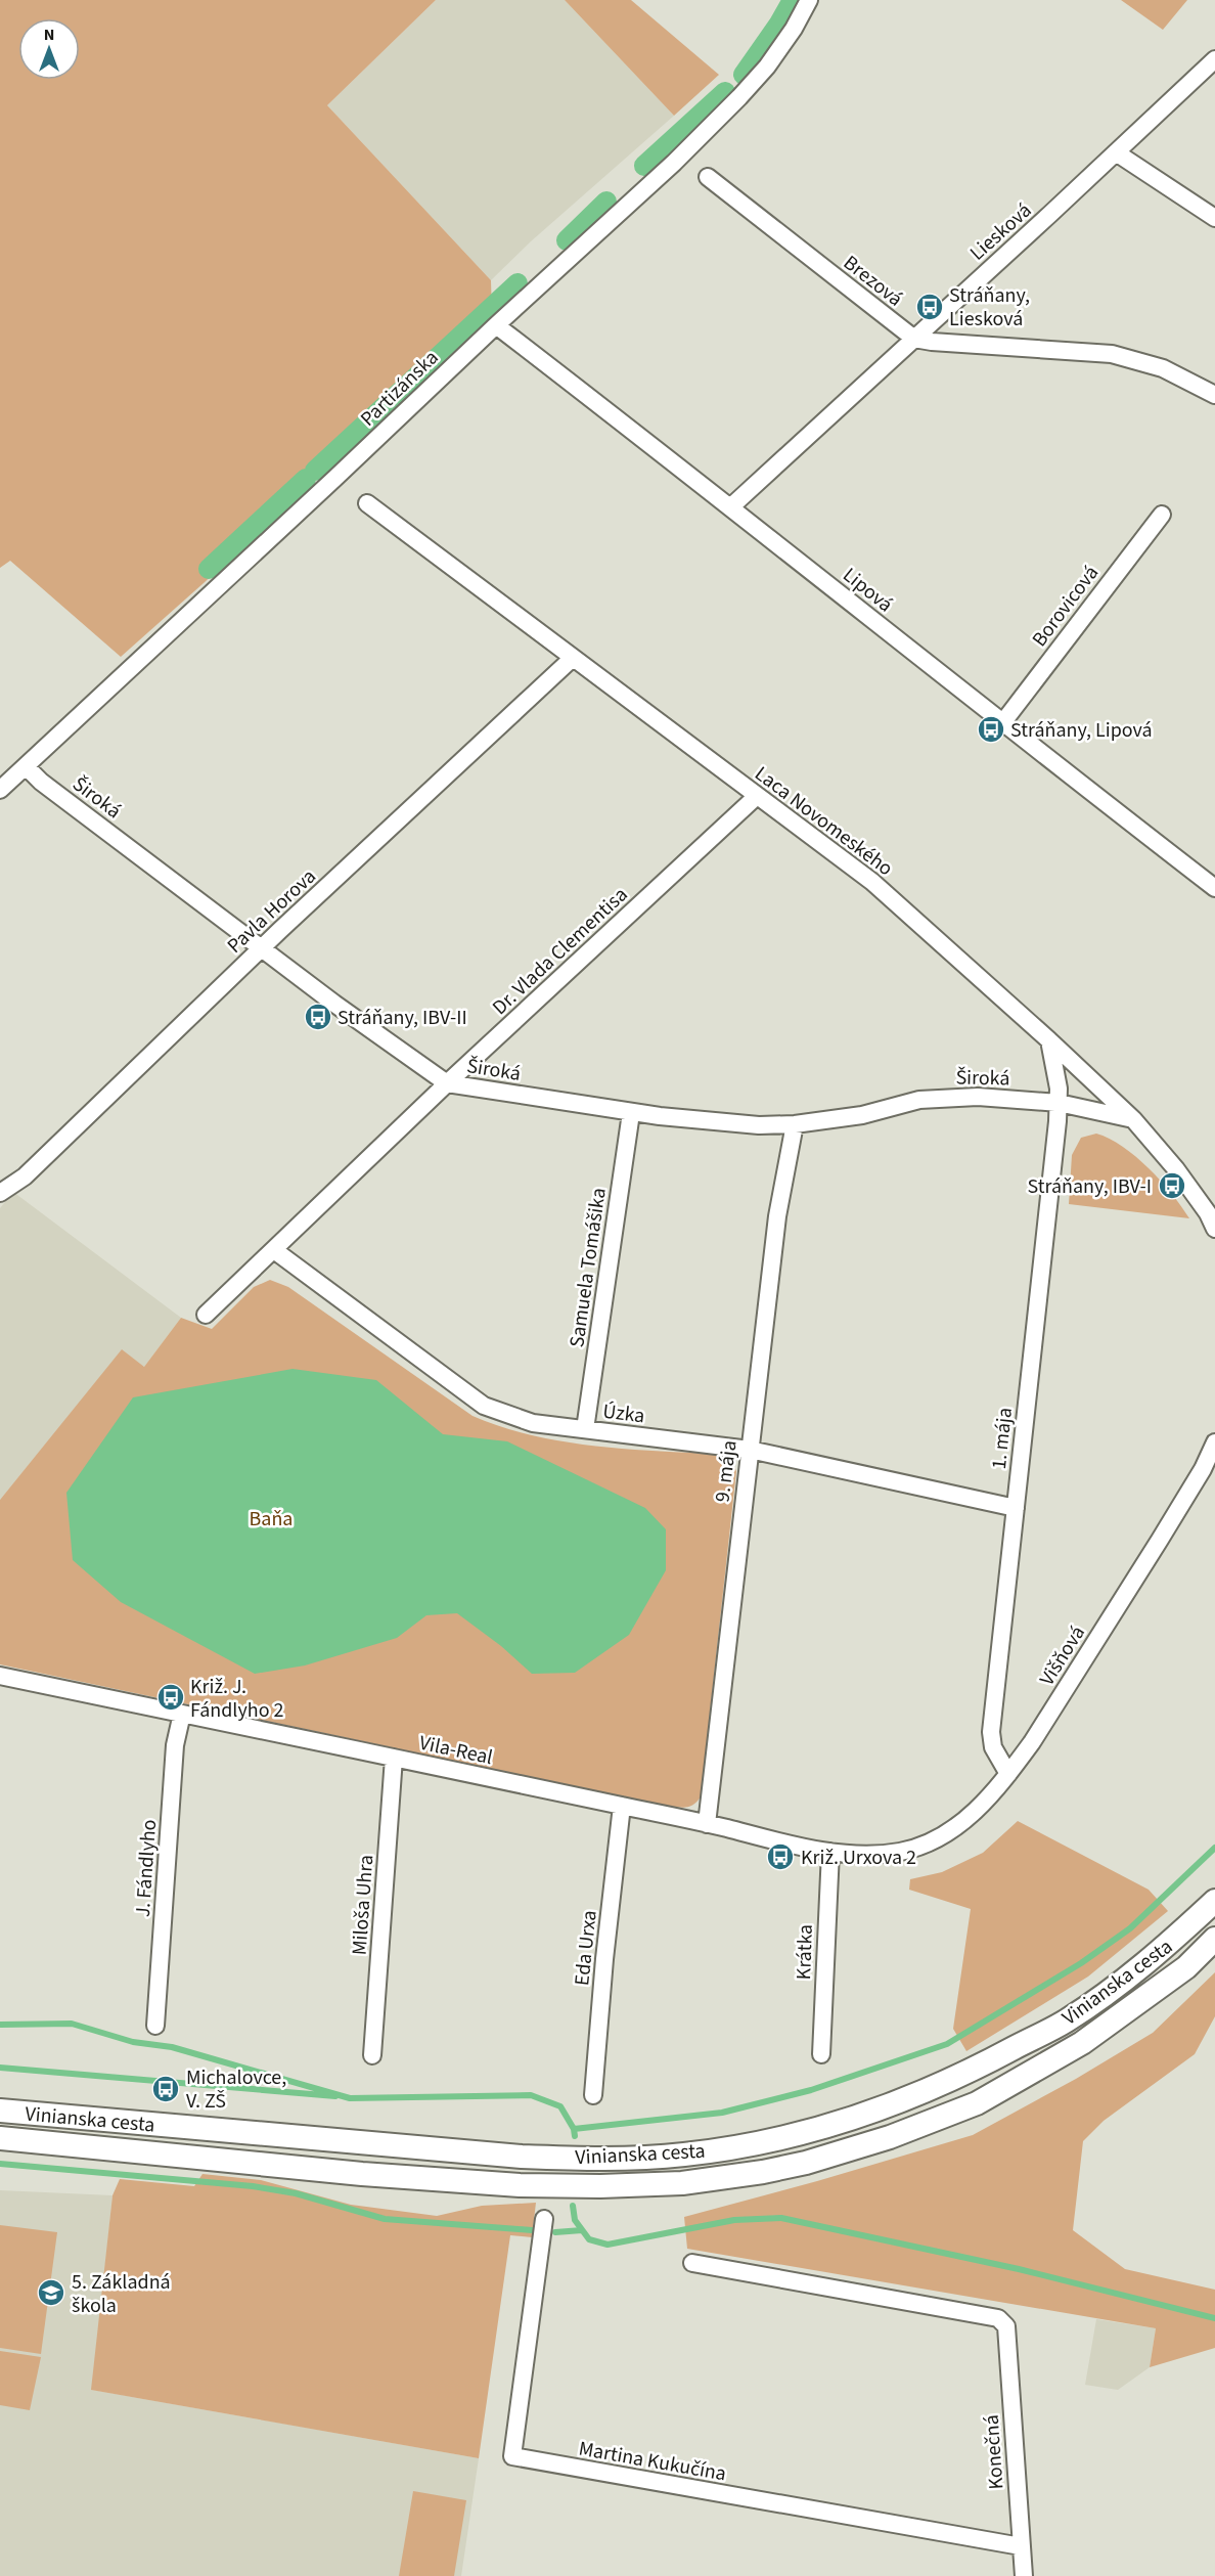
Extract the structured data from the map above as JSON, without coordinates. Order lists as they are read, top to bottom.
{
  "streets": {
    "main road": ["Vinianska cesta"],
    "street": [
      "Liesková",
      "Brezová",
      "Partizánska",
      "Lipová",
      "Borovicová",
      "Široká",
      "Laca Novomeského",
      "Pavla Horova",
      "Dr. Vlada Clementisa",
      "Samuela Tomášika",
      "Úzka",
      "1. mája",
      "9. mája",
      "Višňová",
      "Vila-Real",
      "J. Fándlyho",
      "Miloša Uhra",
      "Eda Urxa",
      "Krátka",
      "Konečná",
      "Martina Kukučína"
    ]
  },
  "crossings": [
    ["Liesková", "Brezová"],
    ["Liesková", "Lipová"],
    ["Partizánska", "Lipová"],
    ["Partizánska", "Široká"],
    ["Lipová", "Borovicová"],
    ["Široká", "Laca Novomeského"],
    ["Široká", "Pavla Horova"],
    ["Široká", "Dr. Vlada Clementisa"],
    ["Široká", "Samuela Tomášika"],
    ["Široká", "1. mája"],
    ["Široká", "9. mája"],
    ["Laca Novomeského", "Pavla Horova"],
    ["Laca Novomeského", "Dr. Vlada Clementisa"],
    ["Laca Novomeského", "1. mája"],
    ["Dr. Vlada Clementisa", "Úzka"],
    ["Samuela Tomášika", "Úzka"],
    ["Úzka", "1. mája"],
    ["Úzka", "9. mája"],
    ["1. mája", "Višňová"],
    ["9. mája", "Vila-Real"],
    ["Višňová", "Vila-Real"],
    ["Vila-Real", "J. Fándlyho"],
    ["Vila-Real", "Miloša Uhra"],
    ["Vila-Real", "Eda Urxa"],
    ["Vila-Real", "Krátka"],
    ["Konečná", "Martina Kukučína"]
  ],
  "parks": ["Baňa"],
  "places": {
    "bus stop": [
      "Stráňany, Liesková",
      "Stráňany, Lipová",
      "Stráňany, IBV-II",
      "Stráňany, IBV-I",
      "Križ. J. Fándlyho 2",
      "Križ. Urxova 2",
      "Michalovce, V. ZŠ"
    ],
    "school or university": ["5. Základná škola"]
  },
  "north": "top"
}
